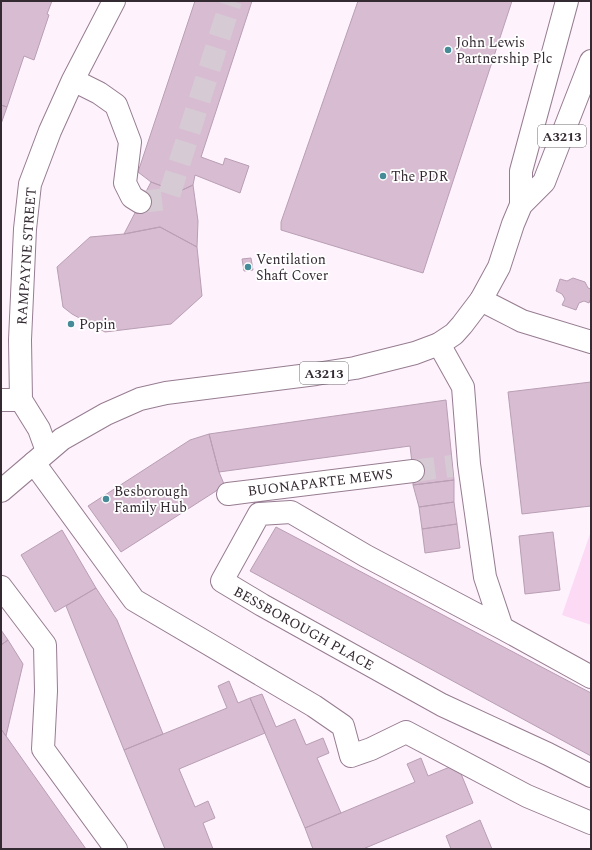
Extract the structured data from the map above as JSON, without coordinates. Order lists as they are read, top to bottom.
{
  "streets": {
    "street": [
      "A3213",
      "RAMPAYNE STREET",
      "BUONAPARTE MEWS",
      "BESSBOROUGH PLACE"
    ]
  },
  "crossings": [
    ["A3213", "RAMPAYNE STREET"]
  ],
  "places": [
    "John Lewis Partnership Plc",
    "The PDR",
    "Ventilation Shaft Cover",
    "Popin",
    "Besborough Family Hub"
  ]
}
